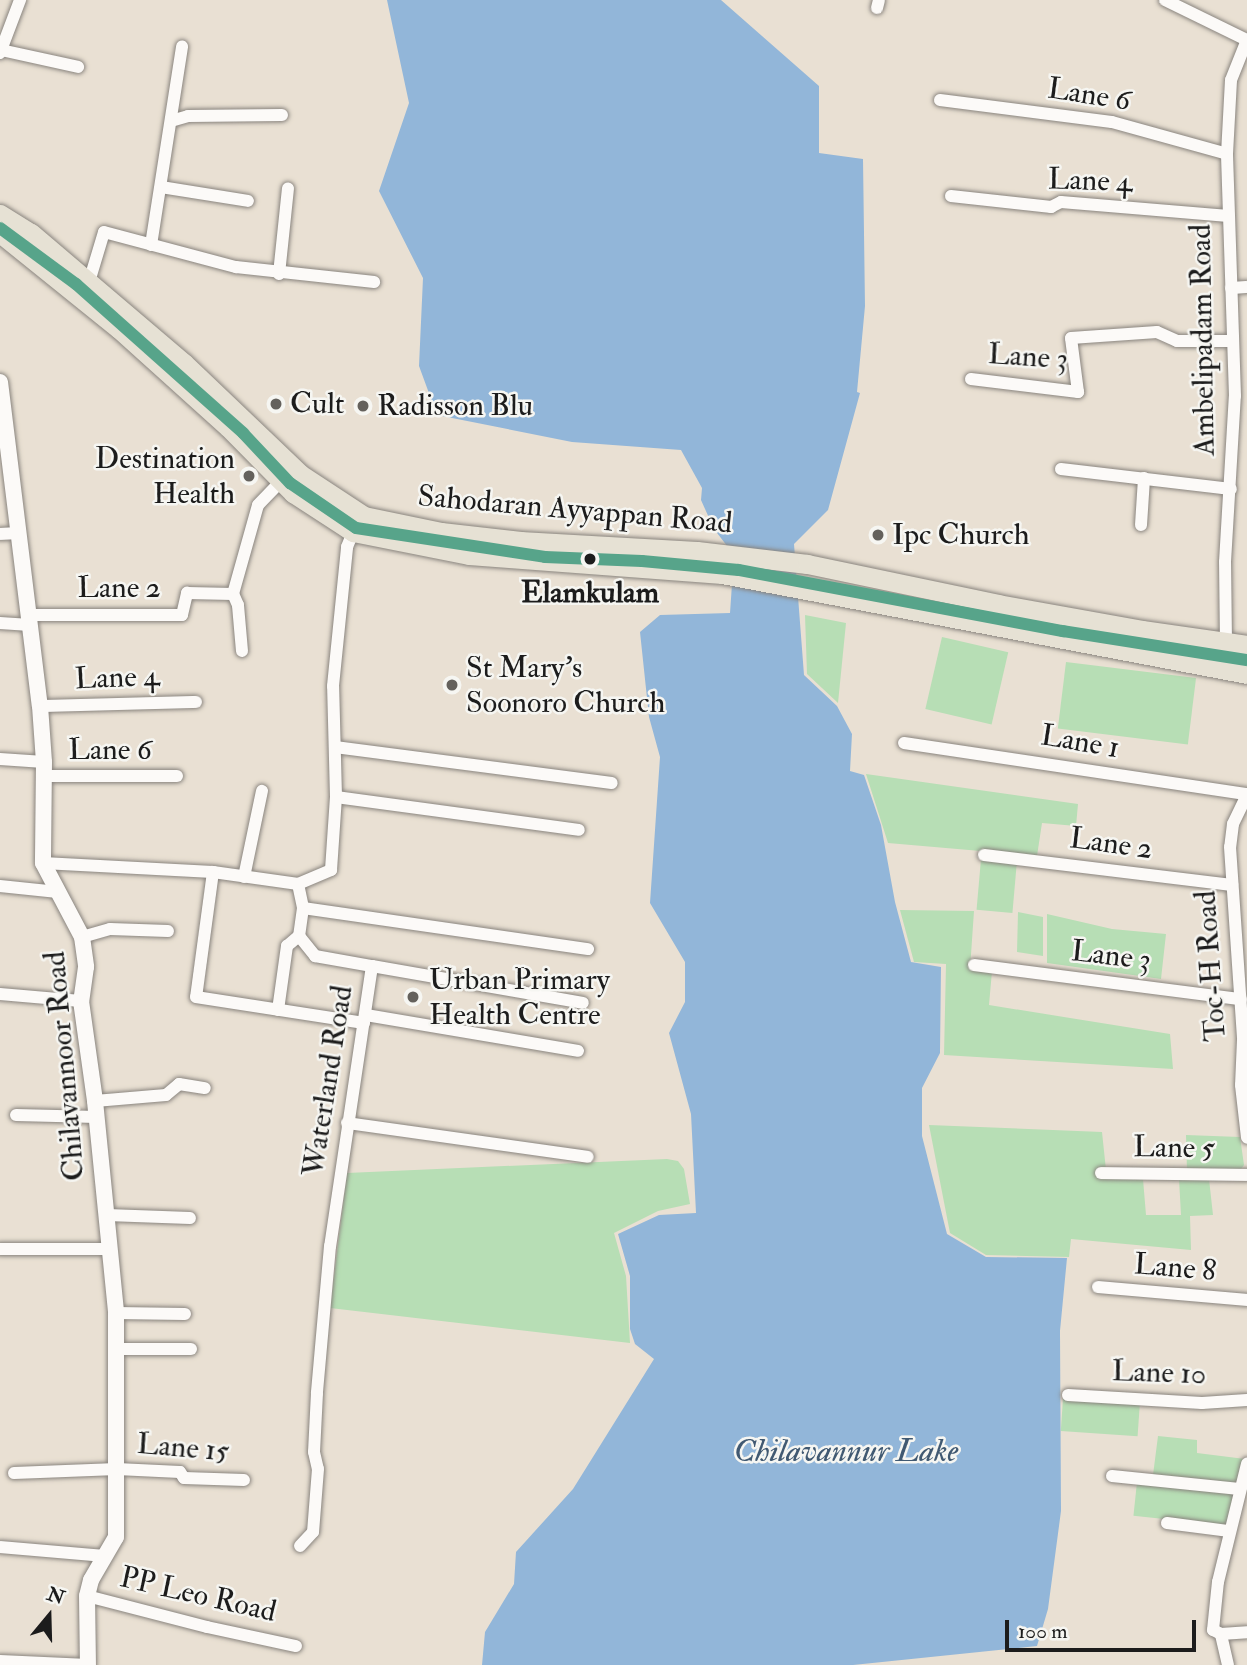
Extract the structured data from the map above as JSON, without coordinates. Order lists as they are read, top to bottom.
{
  "streets": {
    "main road": ["Sahodaran Ayyappan Road"],
    "street": [
      "Lane 6",
      "Lane 4",
      "Ambelipadam Road",
      "Lane 3",
      "Lane 2",
      "Lane 1",
      "Toc-H Road",
      "Chilavannoor Road",
      "Waterland Road",
      "Lane 5",
      "Lane 8",
      "Lane 10",
      "Lane 15",
      "PP Leo Road"
    ]
  },
  "crossings": [
    ["Lane 6", "Ambelipadam Road"],
    ["Lane 6", "Chilavannoor Road"],
    ["Lane 4", "Ambelipadam Road"],
    ["Lane 4", "Chilavannoor Road"],
    ["Ambelipadam Road", "Lane 3"],
    ["Ambelipadam Road", "Sahodaran Ayyappan Road"],
    ["Lane 3", "Toc-H Road"],
    ["Lane 2", "Toc-H Road"],
    ["Lane 2", "Chilavannoor Road"],
    ["Lane 1", "Toc-H Road"],
    ["Chilavannoor Road", "Lane 15"],
    ["Chilavannoor Road", "PP Leo Road"]
  ],
  "water": ["Chilavannur Lake"],
  "places": [
    "Cult",
    "Radisson Blu",
    "Destination Health",
    "Ipc Church",
    "Elamkulam",
    "St Mary's Soonoro Church",
    "Urban Primary Health Centre"
  ],
  "scale_bar": "100 m",
  "north": "top"
}
